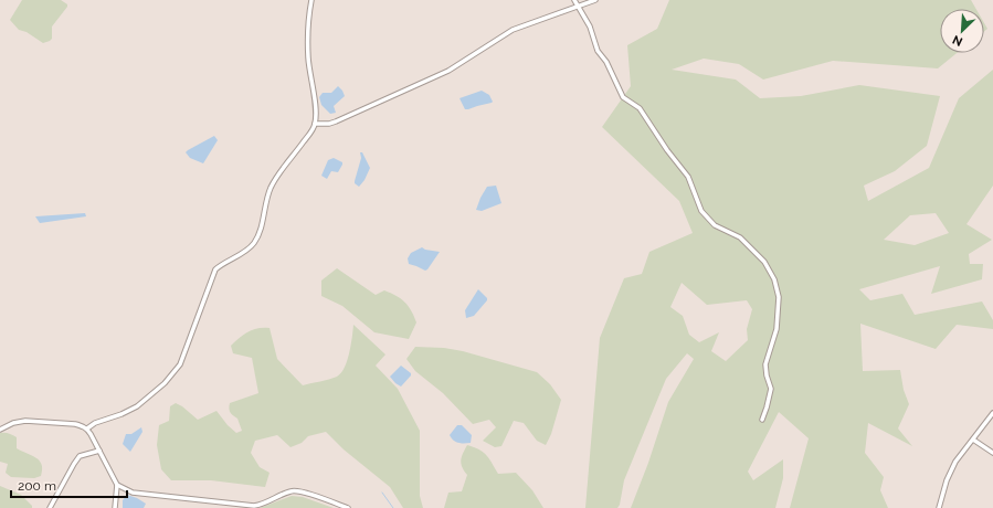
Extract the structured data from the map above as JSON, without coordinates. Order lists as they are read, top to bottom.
{
  "scale_bar": "200 m",
  "north": "bottom left"
}
